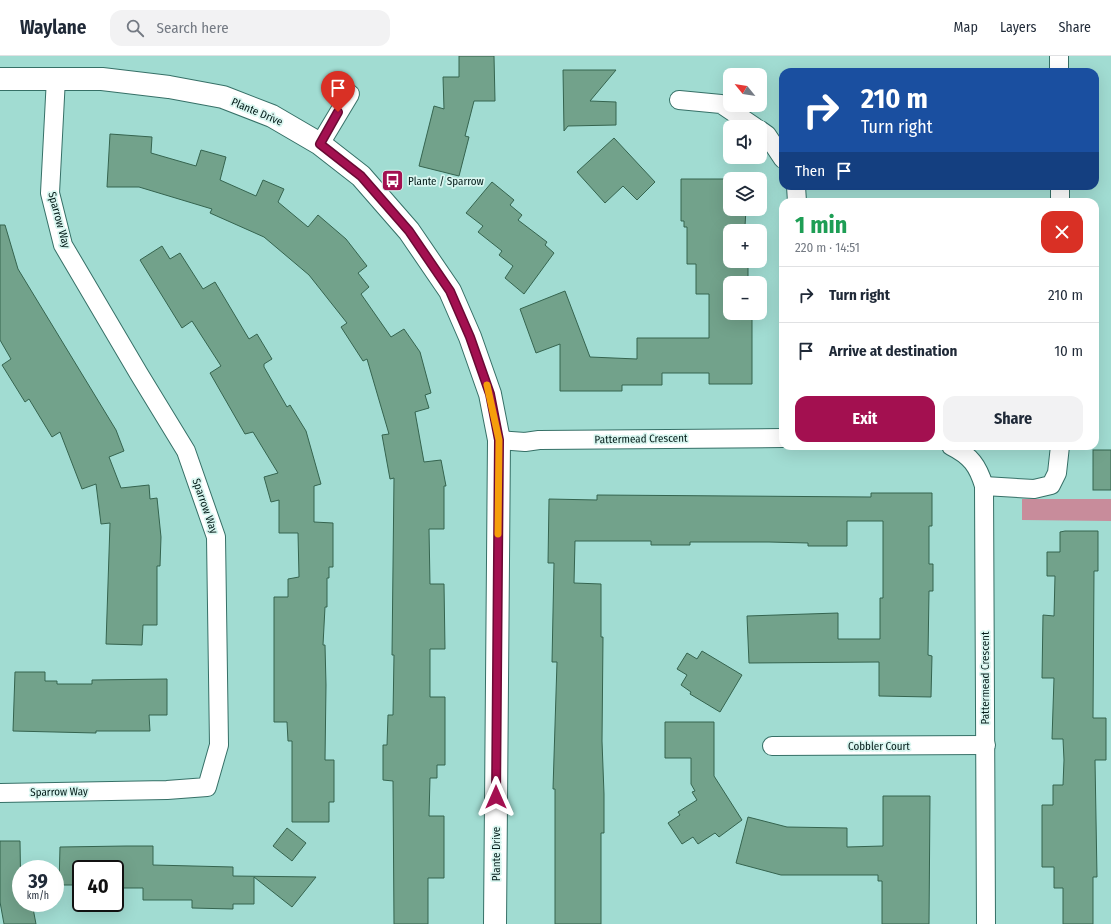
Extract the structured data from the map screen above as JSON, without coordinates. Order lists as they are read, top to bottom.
{
  "streets": {
    "street": [
      "Plante Drive",
      "Sparrow Way",
      "Pattermead Crescent",
      "Cobbler Court"
    ]
  },
  "crossings": [
    ["Plante Drive", "Sparrow Way"],
    ["Plante Drive", "Pattermead Crescent"],
    ["Pattermead Crescent", "Cobbler Court"]
  ],
  "places": {
    "bus stop": ["Plante / Sparrow"]
  },
  "north": "top left",
  "page": {
    "header": "Waylane",
    "search": "Search here",
    "nav": ["Map", "Layers", "Share"],
    "map_buttons": ["+", "−"],
    "turn": ["210 m", "Turn right"],
    "then": "Then",
    "heading": ["1 min", "220 m · 14:51"],
    "list": [
      {
        "name": "Turn right",
        "value": "210 m"
      },
      {
        "name": "Arrive at destination",
        "value": "10 m"
      }
    ],
    "buttons": ["Exit", "Share"],
    "speed": "39 km/h",
    "limit": "40"
  }
}
